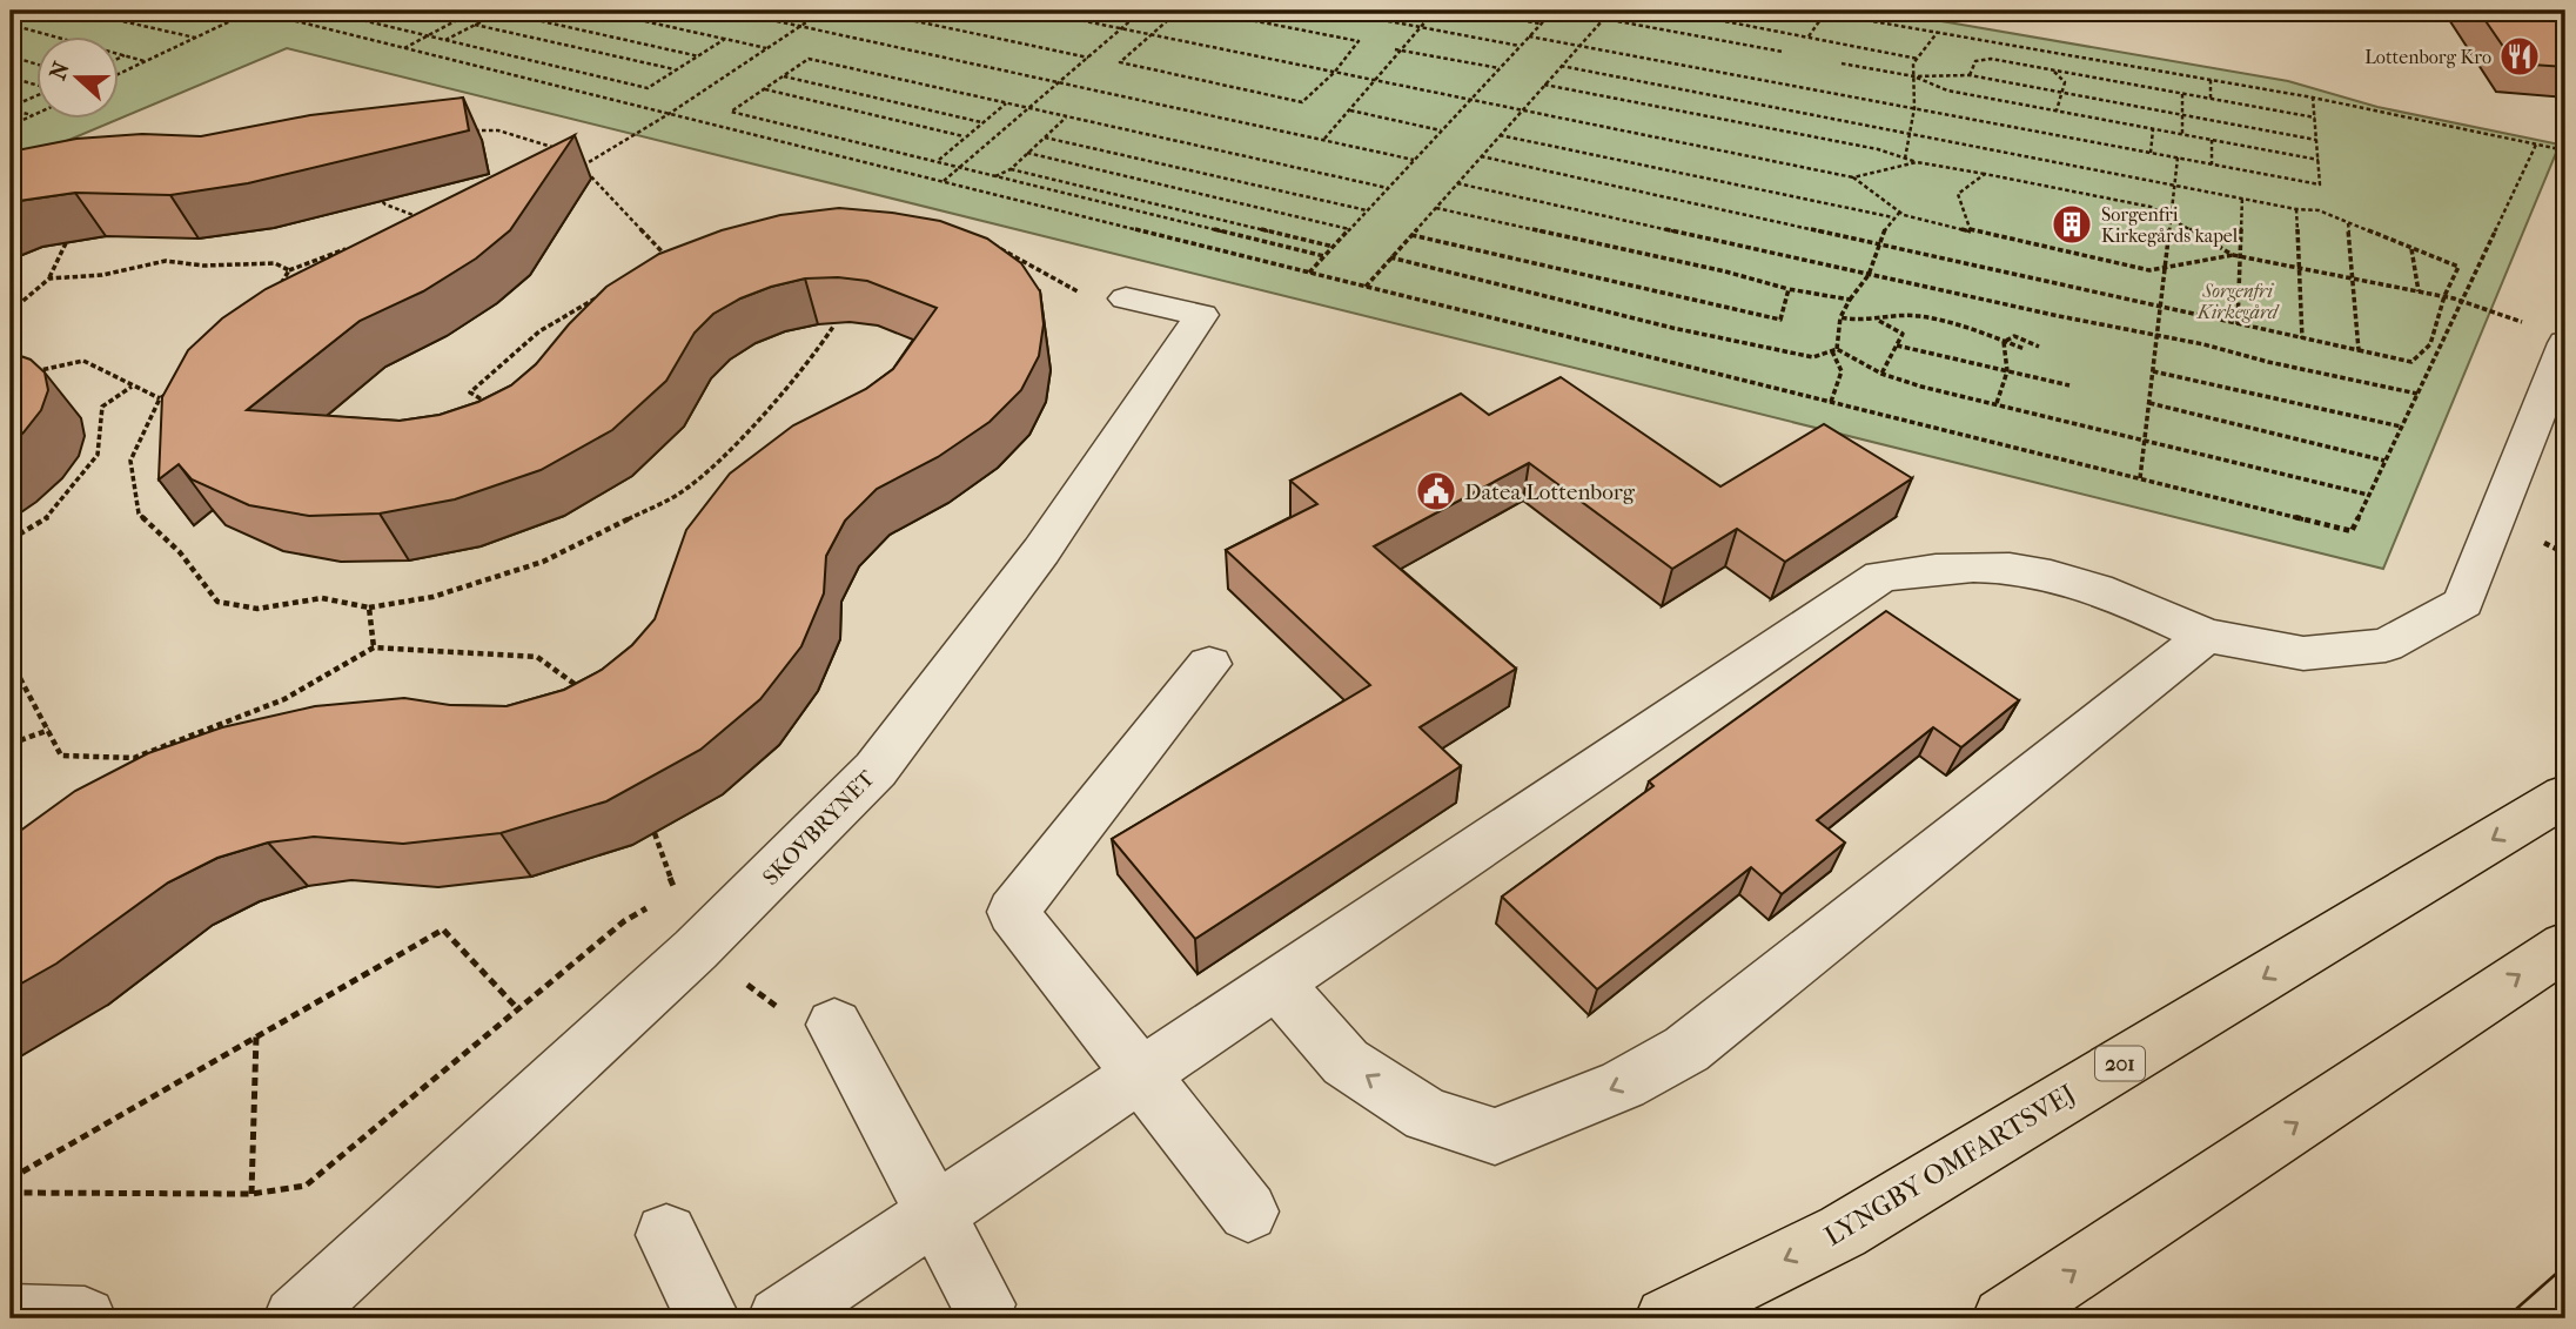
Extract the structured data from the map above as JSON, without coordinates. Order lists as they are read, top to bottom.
{
  "streets": {
    "highway": ["201", "LYNGBY OMFARTSVEJ"],
    "street": ["SKOVBRYNET"]
  },
  "parks": ["Sorgenfri Kirkegård"],
  "places": {
    "restaurant": ["Lottenborg Kro"],
    "building": ["Sorgenfri Kirkegårds kapel"],
    "public building": ["Datea Lottenborg"]
  },
  "north": "left"
}
